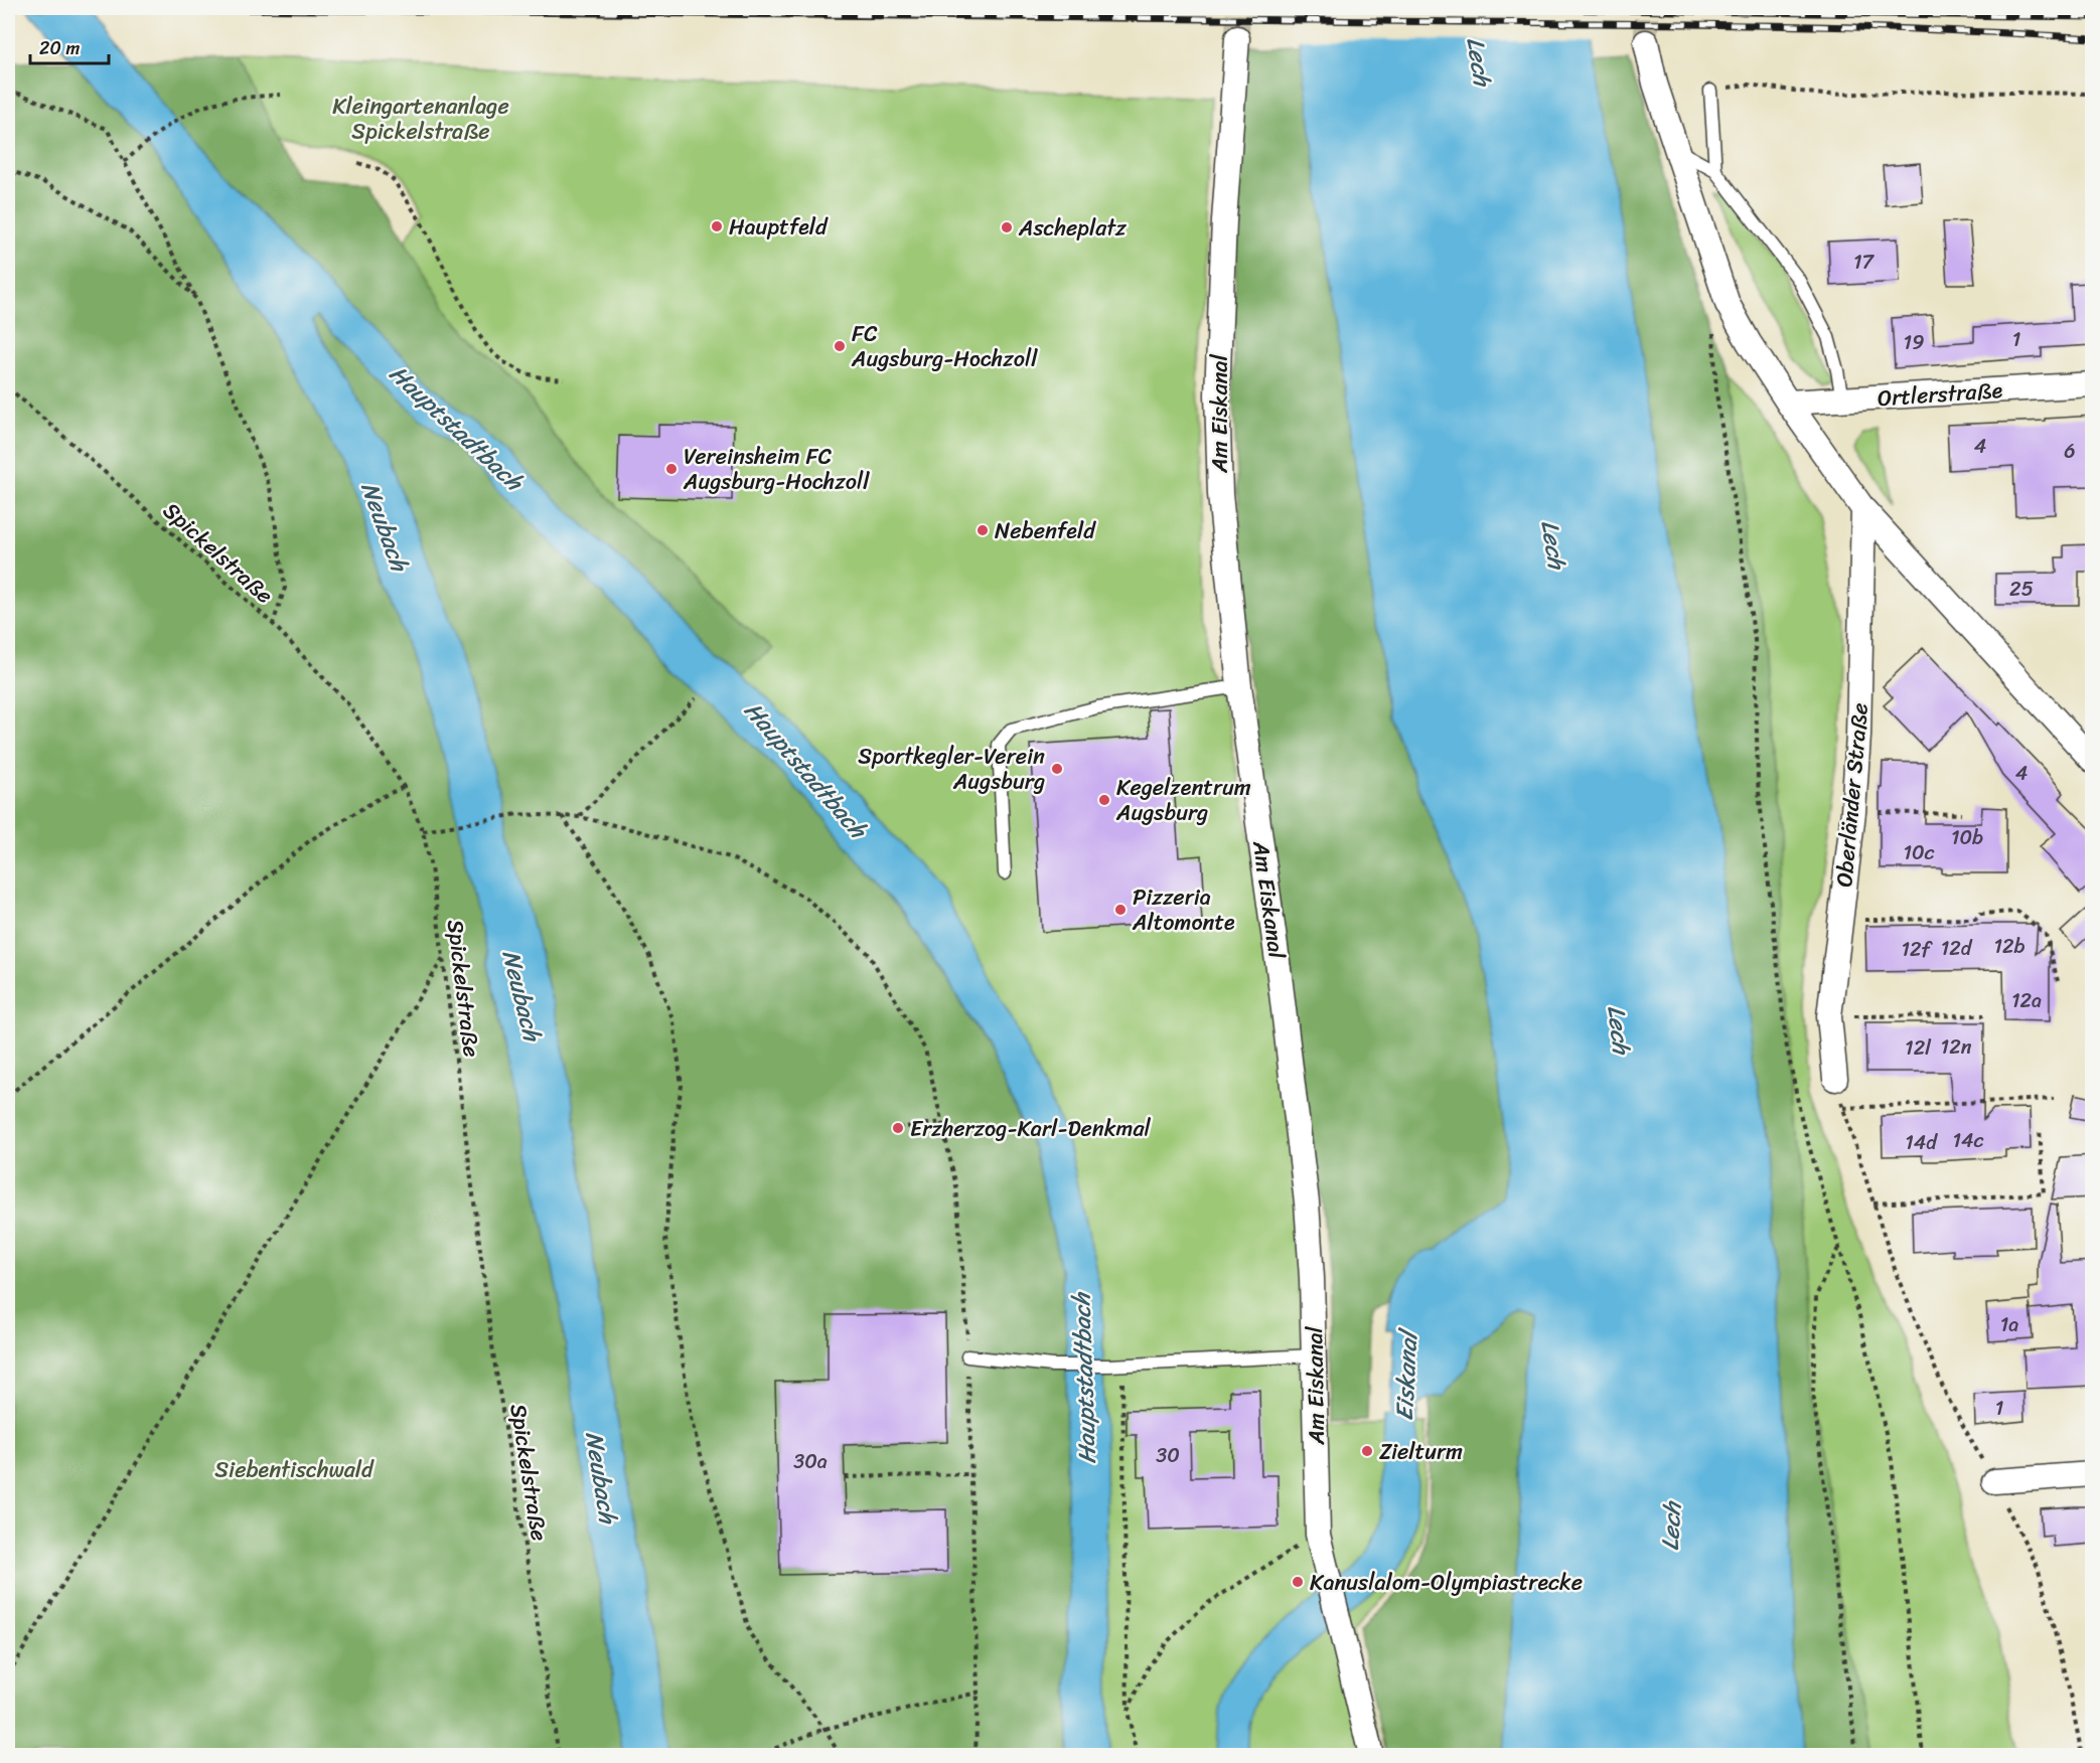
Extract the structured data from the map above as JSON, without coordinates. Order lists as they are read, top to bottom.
{
  "streets": {
    "street": ["Ortlerstraße", "Am Eiskanal", "Oberländer Straße"],
    "path": ["Spickelstraße"]
  },
  "water": [
    "Lech",
    "Hauptstadtbach",
    "Neubach",
    "Eiskanal"
  ],
  "parks": ["Kleingartenanlage Spickelstraße", "Siebentischwald"],
  "places": [
    "Hauptfeld",
    "Ascheplatz",
    "FC Augsburg-Hochzoll",
    "Vereinsheim FC Augsburg-Hochzoll",
    "Nebenfeld",
    "Sportkegler-Verein Augsburg",
    "Kegelzentrum Augsburg",
    "Pizzeria Altomonte",
    "Erzherzog-Karl-Denkmal",
    "Zielturm",
    "Kanuslalom-Olympiastrecke"
  ],
  "house_numbers": [
    "17",
    "1",
    "19",
    "4",
    "6",
    "25",
    "4",
    "10b",
    "10c",
    "12b",
    "12d",
    "12f",
    "12a",
    "12n",
    "12l",
    "14c",
    "14d",
    "1a",
    "1",
    "30",
    "30a"
  ],
  "scale_bar": "20 m"
}
